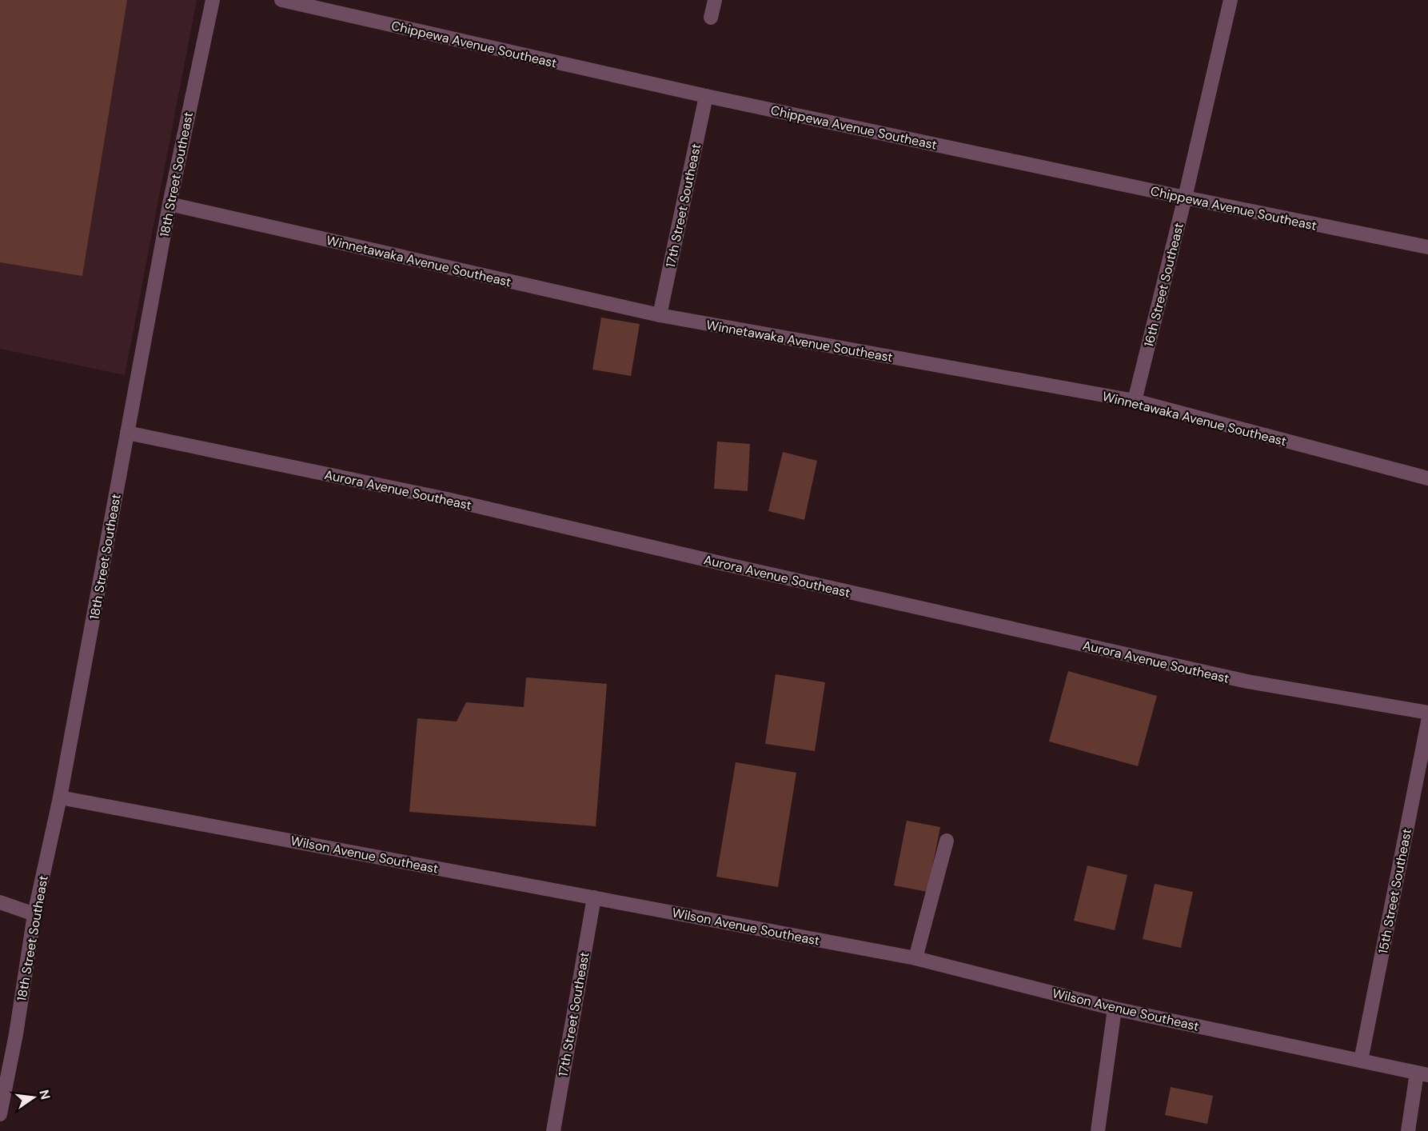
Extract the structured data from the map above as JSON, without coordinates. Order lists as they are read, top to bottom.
{
  "streets": {
    "street": [
      "Chippewa Avenue Southeast",
      "18th Street Southeast",
      "17th Street Southeast",
      "Winnetawaka Avenue Southeast",
      "16th Street Southeast",
      "Aurora Avenue Southeast",
      "Wilson Avenue Southeast",
      "15th Street Southeast"
    ]
  },
  "crossings": [
    ["Chippewa Avenue Southeast", "17th Street Southeast"],
    ["Chippewa Avenue Southeast", "16th Street Southeast"],
    ["18th Street Southeast", "Winnetawaka Avenue Southeast"],
    ["18th Street Southeast", "Aurora Avenue Southeast"],
    ["18th Street Southeast", "Wilson Avenue Southeast"],
    ["17th Street Southeast", "Winnetawaka Avenue Southeast"],
    ["17th Street Southeast", "Wilson Avenue Southeast"],
    ["Winnetawaka Avenue Southeast", "16th Street Southeast"],
    ["Wilson Avenue Southeast", "15th Street Southeast"]
  ],
  "north": "right"
}
